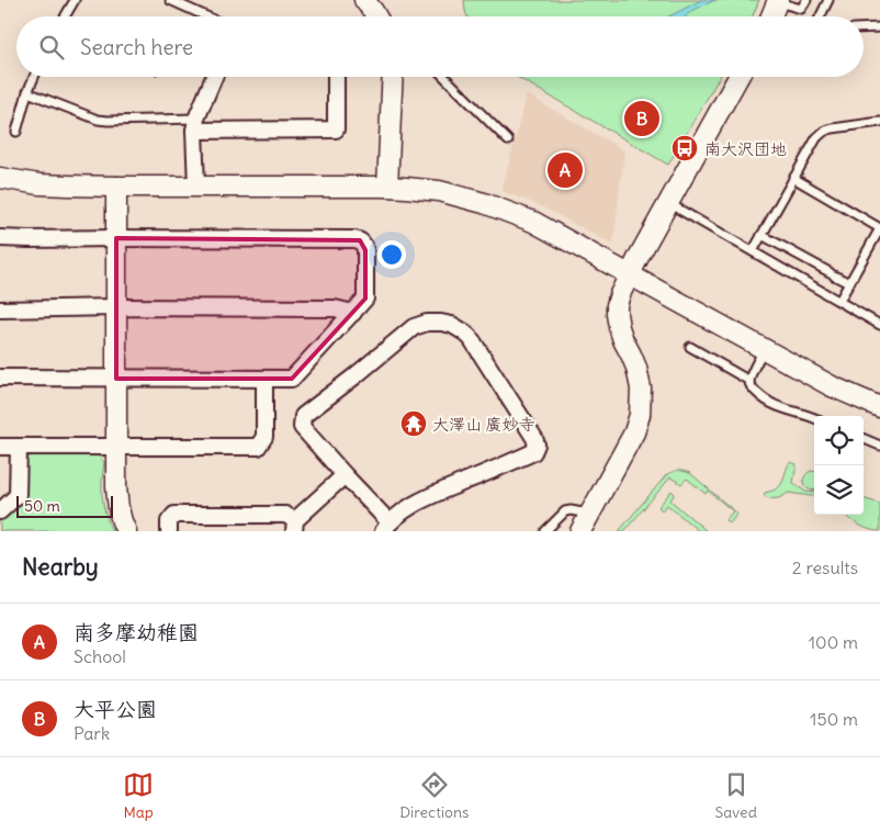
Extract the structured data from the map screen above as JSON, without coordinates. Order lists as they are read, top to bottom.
{
  "places": {
    "bus stop": ["南大沢団地"],
    "temple": ["大澤山 廣妙寺"]
  },
  "scale_bar": "50 m",
  "page": {
    "search": "Search here",
    "pins": ["B", "A"],
    "scale": "50 m",
    "heading": ["Nearby", "2 results"],
    "list": [
      {
        "mark": "A",
        "name": "南多摩幼稚園",
        "note": "School",
        "value": "100 m"
      },
      {
        "mark": "B",
        "name": "大平公園",
        "note": "Park",
        "value": "150 m"
      }
    ],
    "nav": ["Map", "Directions", "Saved"]
  }
}
